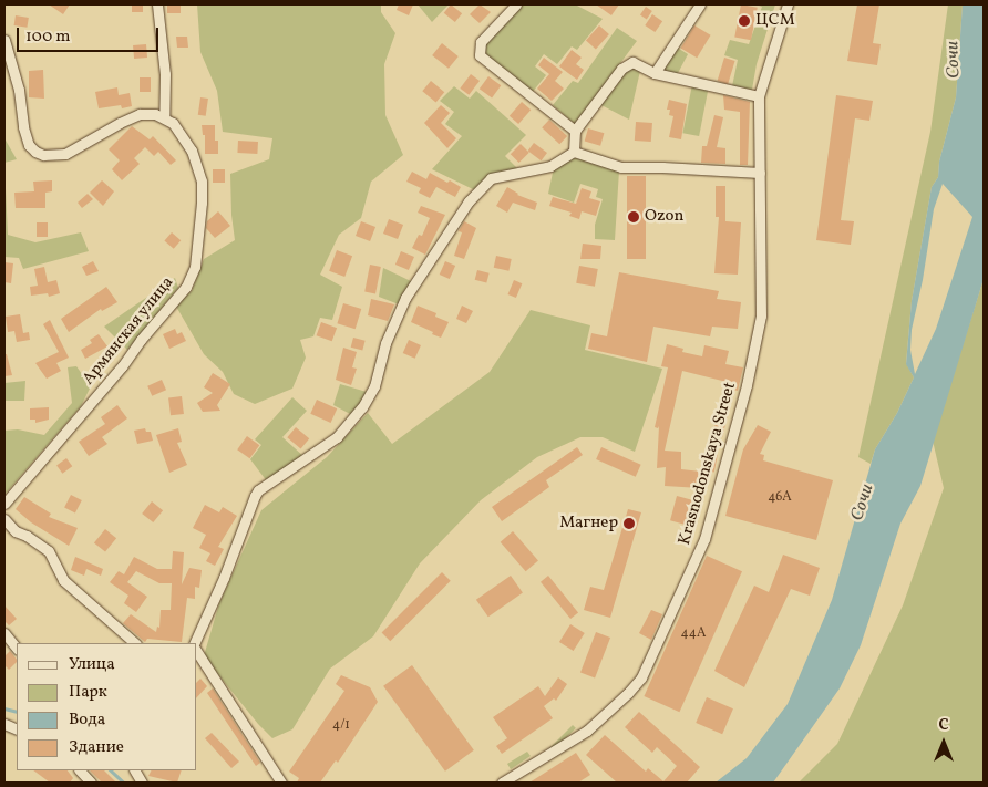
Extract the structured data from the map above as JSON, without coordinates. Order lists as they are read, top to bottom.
{
  "streets": {
    "street": ["Армянская улица", "Krasnodonskaya Street"]
  },
  "water": ["Сочи"],
  "places": ["ЦСМ", "Ozon", "Магнер"],
  "house_numbers": ["46А", "44А", "4/1"],
  "legend": [
    "Улица",
    "Парк",
    "Вода",
    "Здание"
  ],
  "scale_bar": "100 m",
  "north": "top"
}
